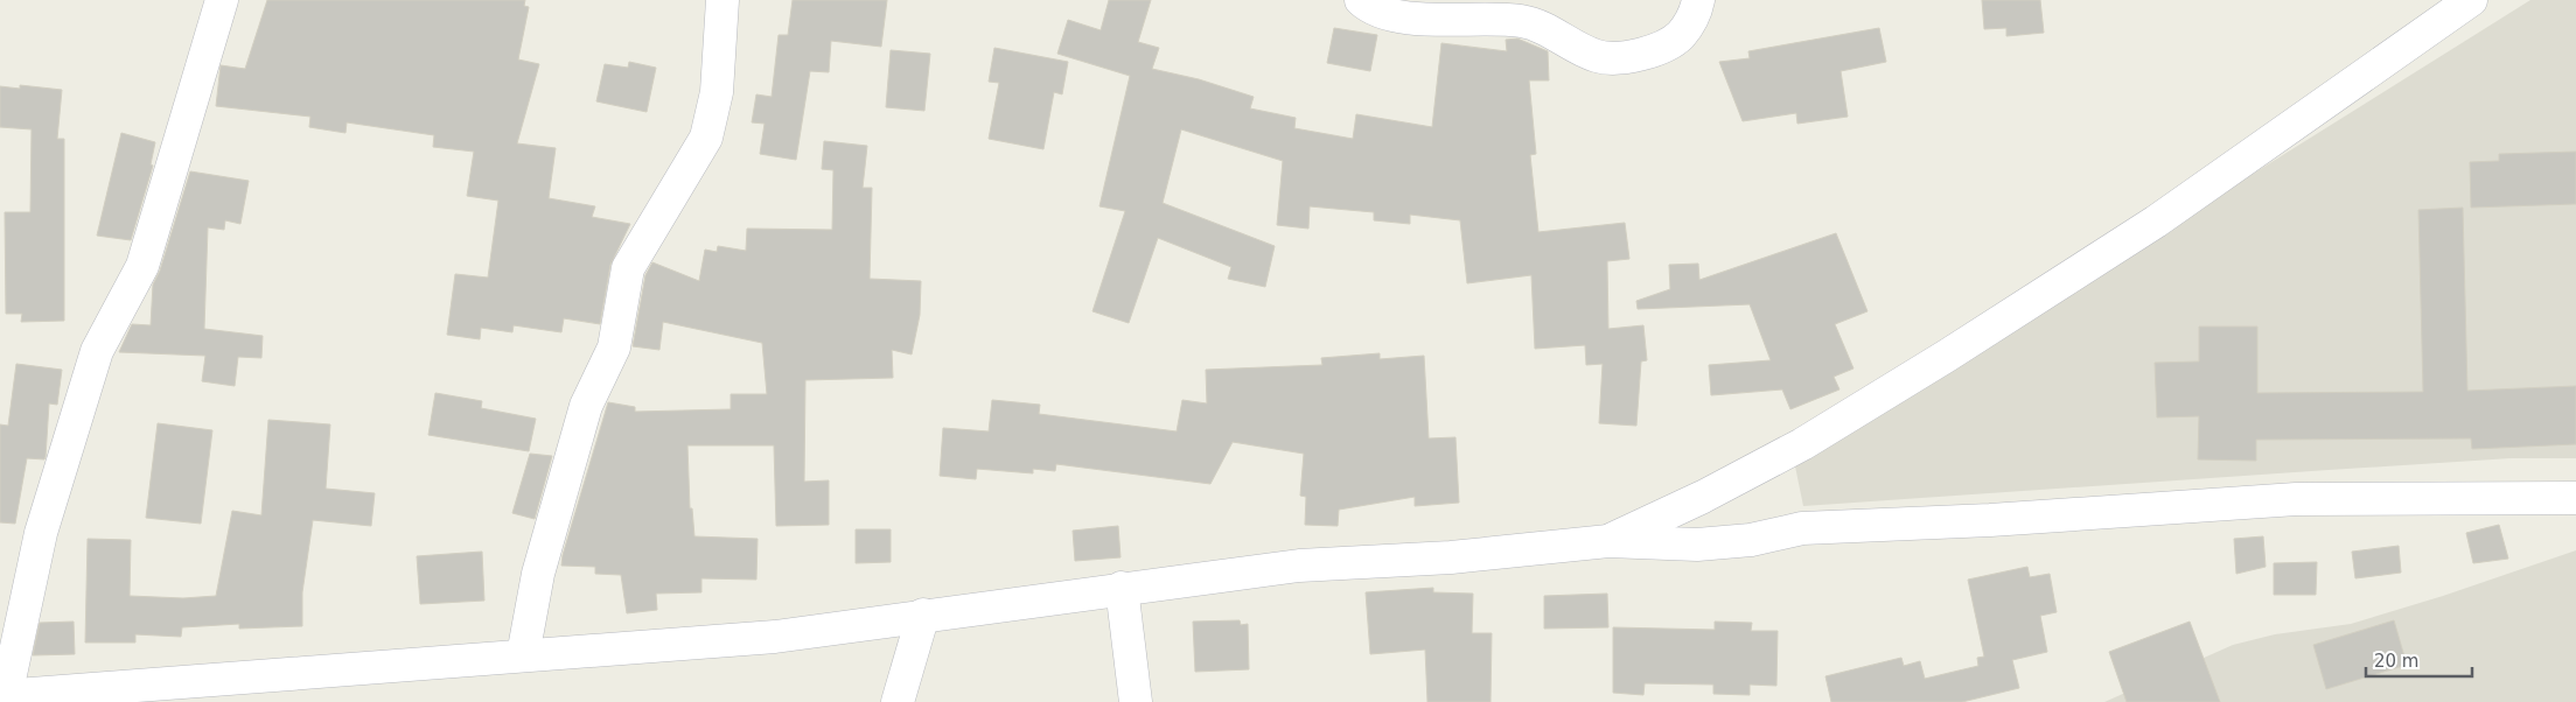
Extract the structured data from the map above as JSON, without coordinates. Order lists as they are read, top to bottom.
{
  "scale_bar": "20 m"
}
